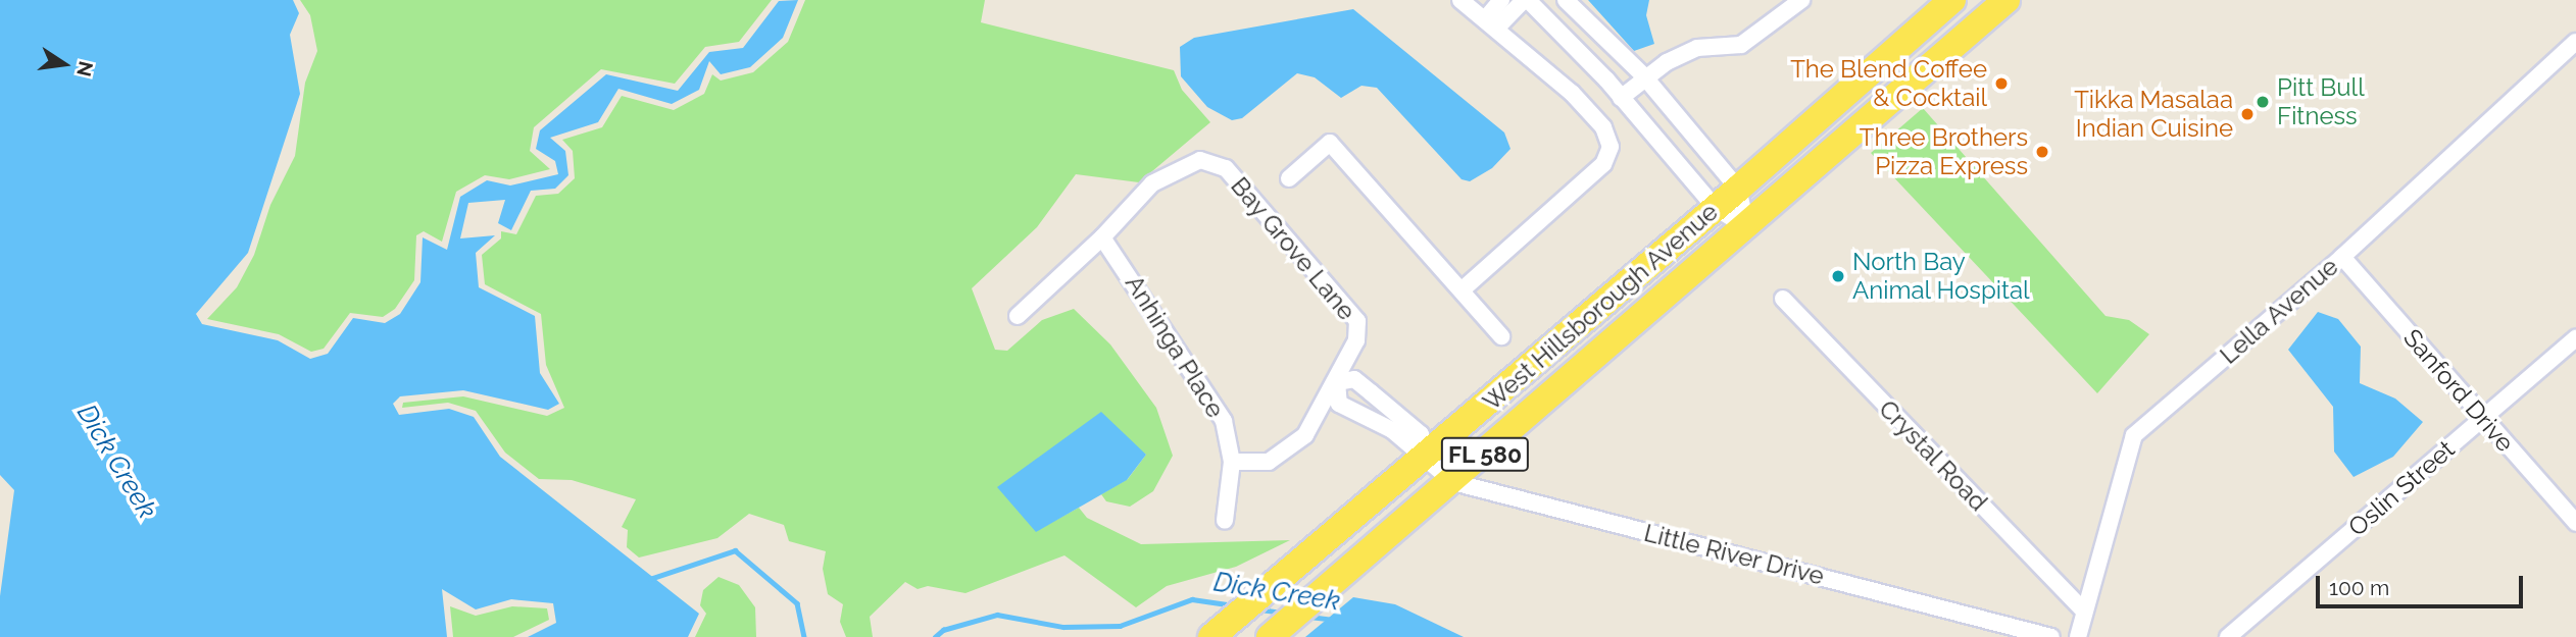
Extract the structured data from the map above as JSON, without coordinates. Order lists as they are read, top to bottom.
{
  "streets": {
    "main road": ["West Hillsborough Avenue", "FL 580"],
    "street": [
      "Bay Grove Lane",
      "Lella Avenue",
      "Anhinga Place",
      "Sanford Drive",
      "Crystal Road",
      "Oslin Street",
      "Little River Drive"
    ]
  },
  "crossings": [
    ["Bay Grove Lane", "Anhinga Place"],
    ["West Hillsborough Avenue", "Little River Drive"],
    ["Lella Avenue", "Sanford Drive"],
    ["Lella Avenue", "Crystal Road"],
    ["Sanford Drive", "Oslin Street"]
  ],
  "water": ["Dick Creek"],
  "places": [
    "The Blend Coffee & Cocktail",
    "Pitt Bull Fitness",
    "Tikka Masalaa Indian Cuisine",
    "Three Brothers Pizza Express",
    "North Bay Animal Hospital"
  ],
  "scale_bar": "100 m",
  "north": "right"
}
